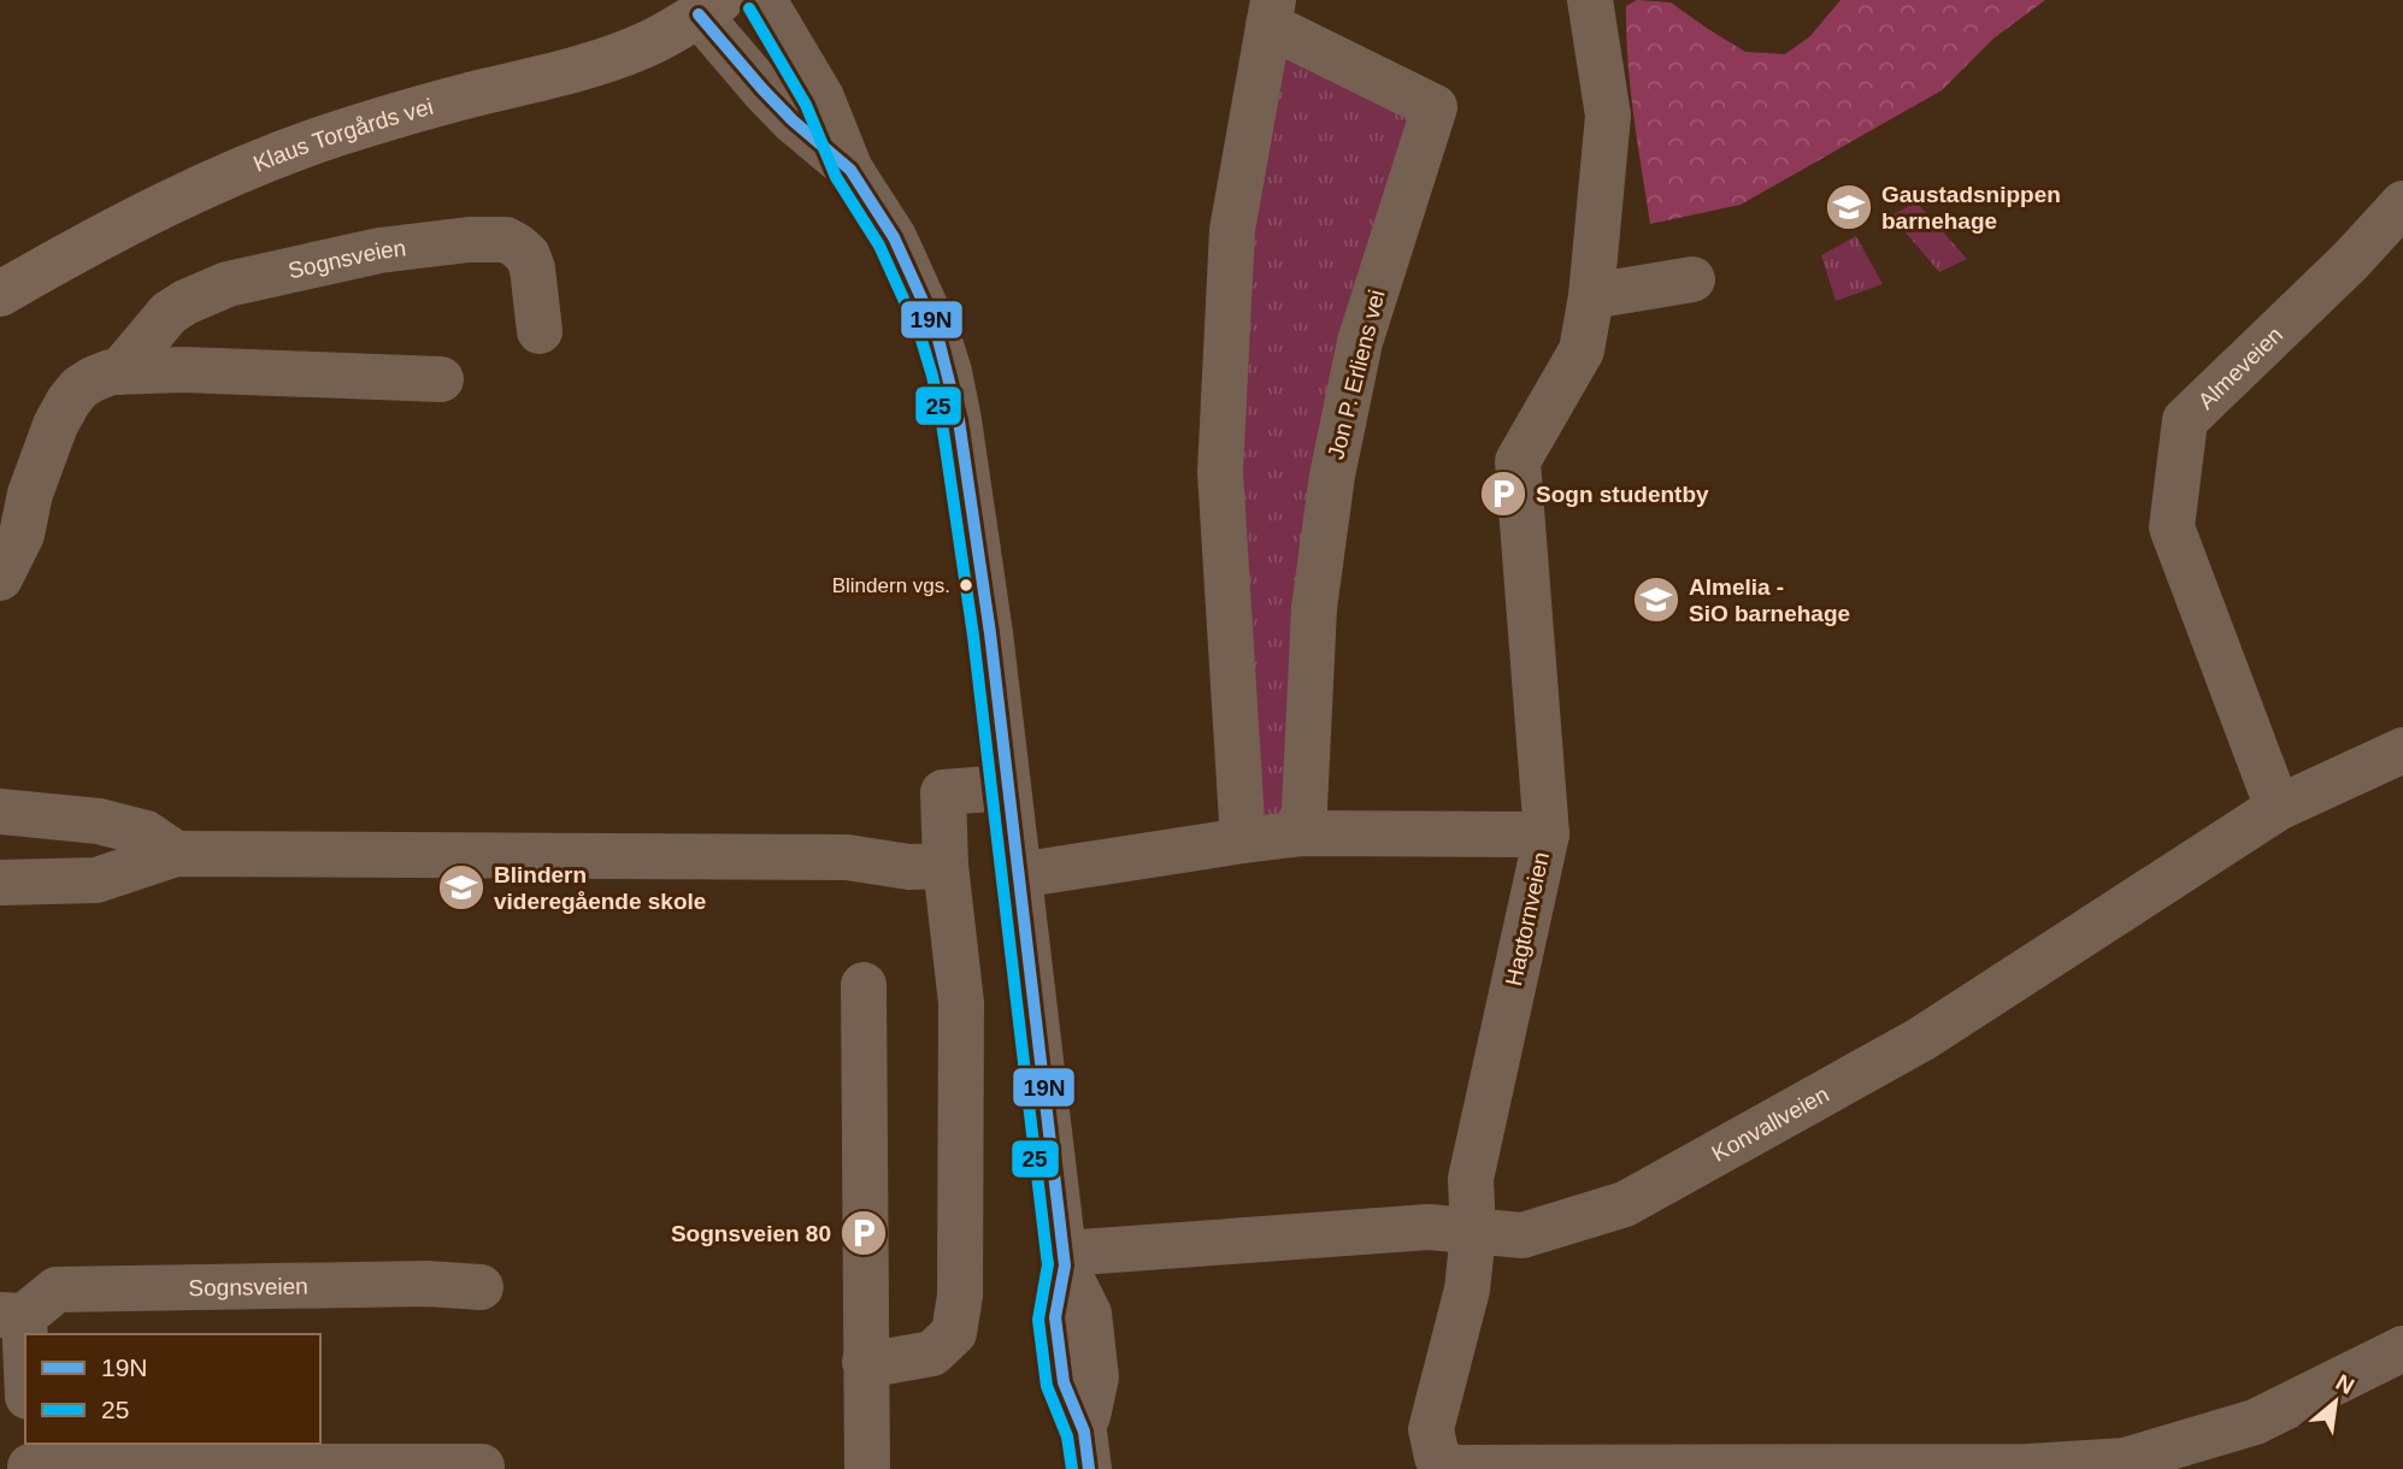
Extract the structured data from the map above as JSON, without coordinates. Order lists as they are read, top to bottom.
{
  "streets": {
    "main road": ["Klaus Torgårds vei"],
    "street": [
      "Sognsveien",
      "Almeveien",
      "Jon P. Erliens vei",
      "Hagtornveien",
      "Konvallveien"
    ]
  },
  "crossings": [
    ["Almeveien", "Konvallveien"],
    ["Jon P. Erliens vei", "Hagtornveien"],
    ["Hagtornveien", "Konvallveien"]
  ],
  "places": {
    "school or university": ["Gaustadsnippen barnehage", "Almelia - SiO barnehage", "Blindern videregående skole"],
    "parking": ["Sogn studentby", "Sognsveien 80"],
    "other": ["Blindern vgs."]
  },
  "lines": ["transit line 25", "transit line 19N"],
  "legend": ["19N", "25"],
  "north": "top right"
}
